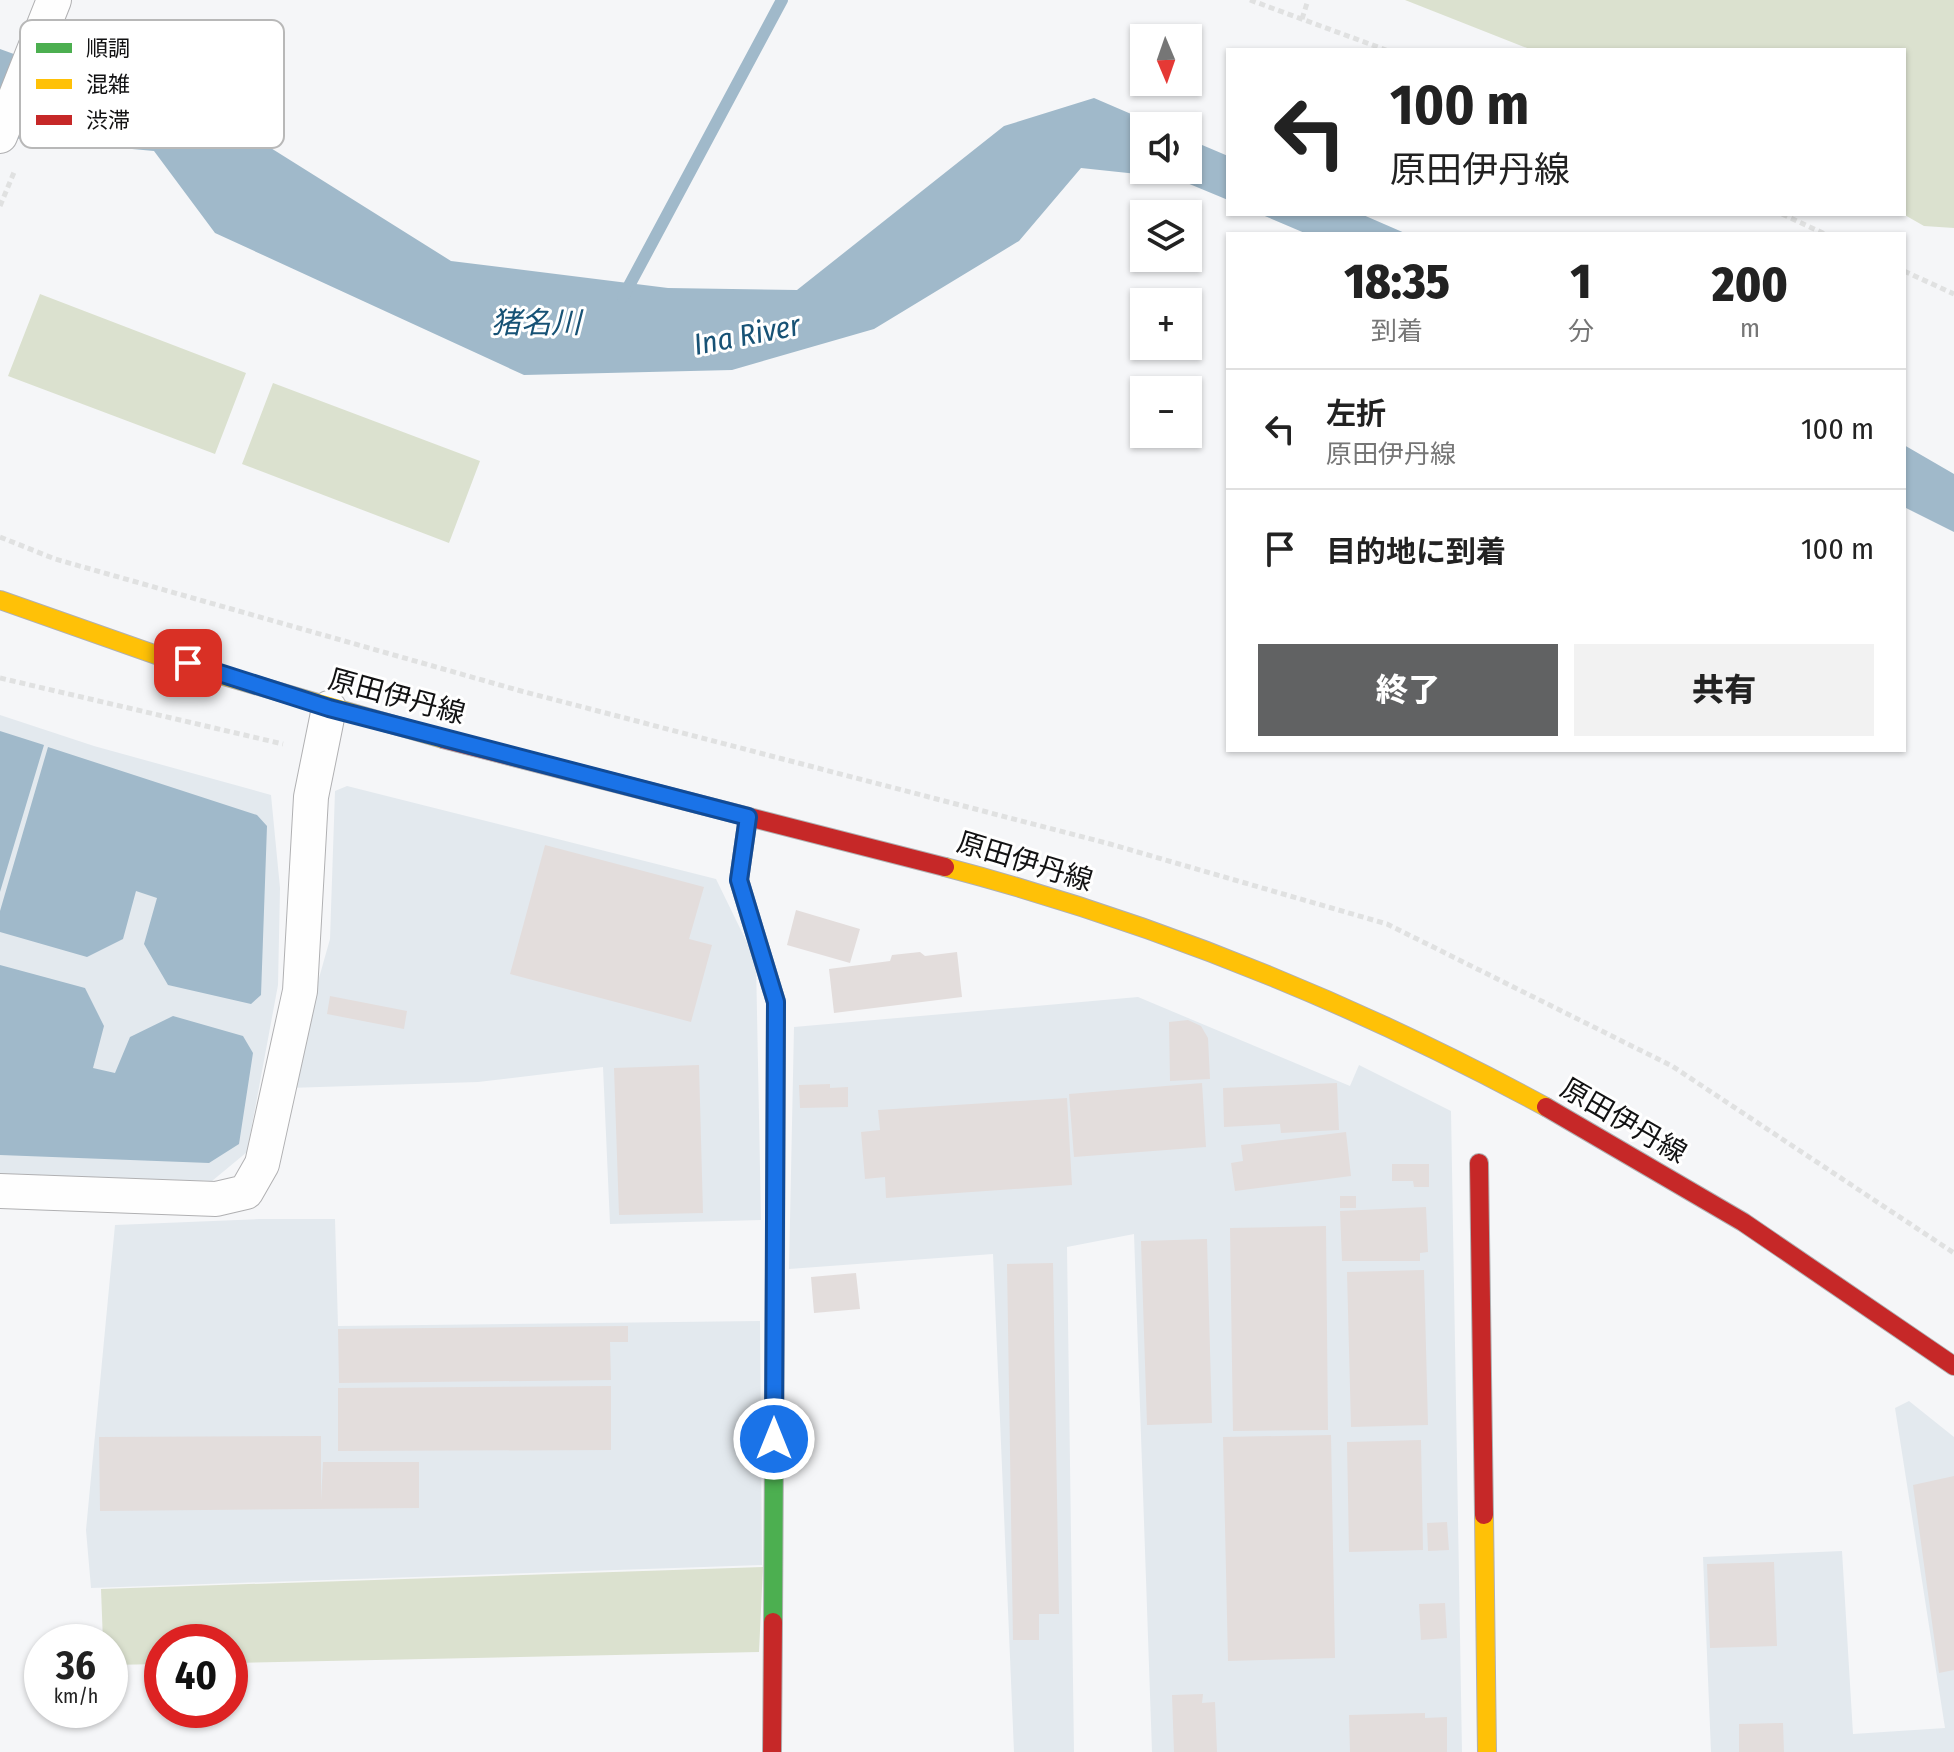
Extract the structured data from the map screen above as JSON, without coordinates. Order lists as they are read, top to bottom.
{
  "streets": {
    "street": ["原田伊丹線"]
  },
  "water": ["猪名川", "Ina River"],
  "legend": ["順調", "混雑", "渋滞"],
  "north": "bottom",
  "page": {
    "map_buttons": ["+", "−"],
    "turn": ["100 m", "原田伊丹線"],
    "eta": [
      "18:35",
      "到着",
      "1",
      "分",
      "200",
      "m"
    ],
    "list": [
      {
        "name": "左折",
        "note": "原田伊丹線",
        "value": "100 m"
      },
      {
        "name": "目的地に到着",
        "value": "100 m"
      }
    ],
    "buttons": ["終了", "共有"],
    "speed": "36 km/h",
    "limit": "40"
  }
}
